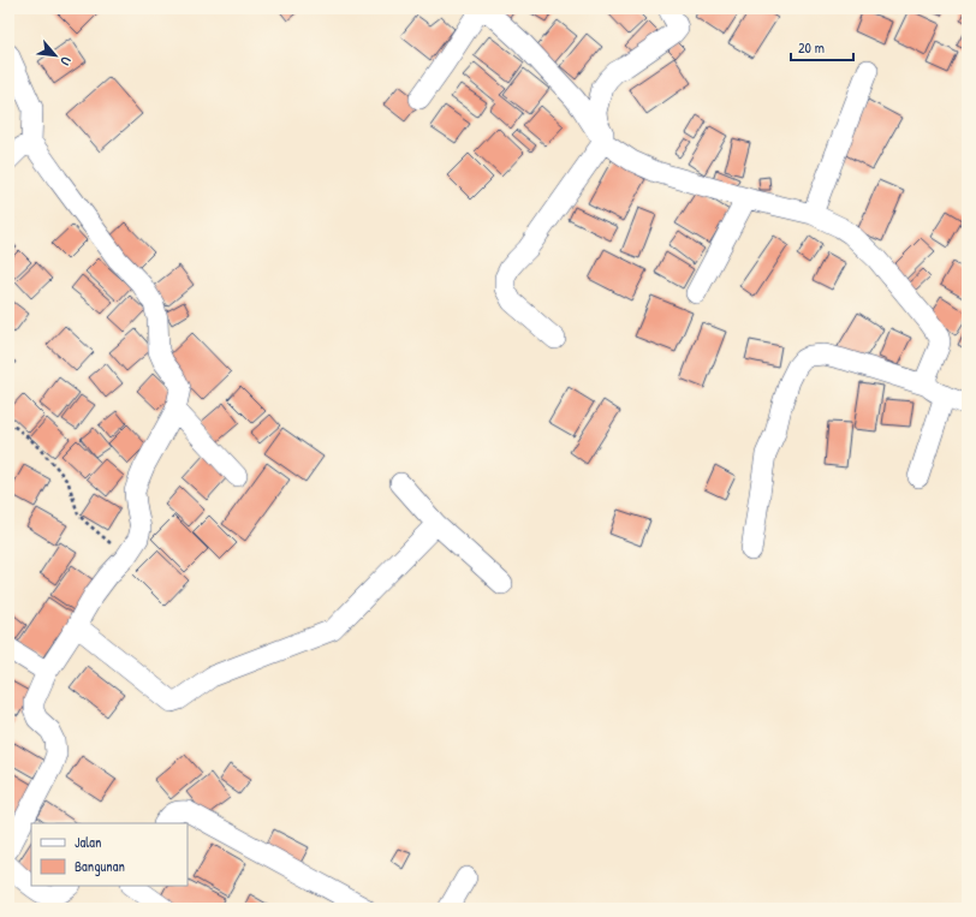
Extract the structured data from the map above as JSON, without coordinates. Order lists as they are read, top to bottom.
{
  "legend": ["Jalan", "Bangunan"],
  "scale_bar": "20 m",
  "north": "bottom right"
}
